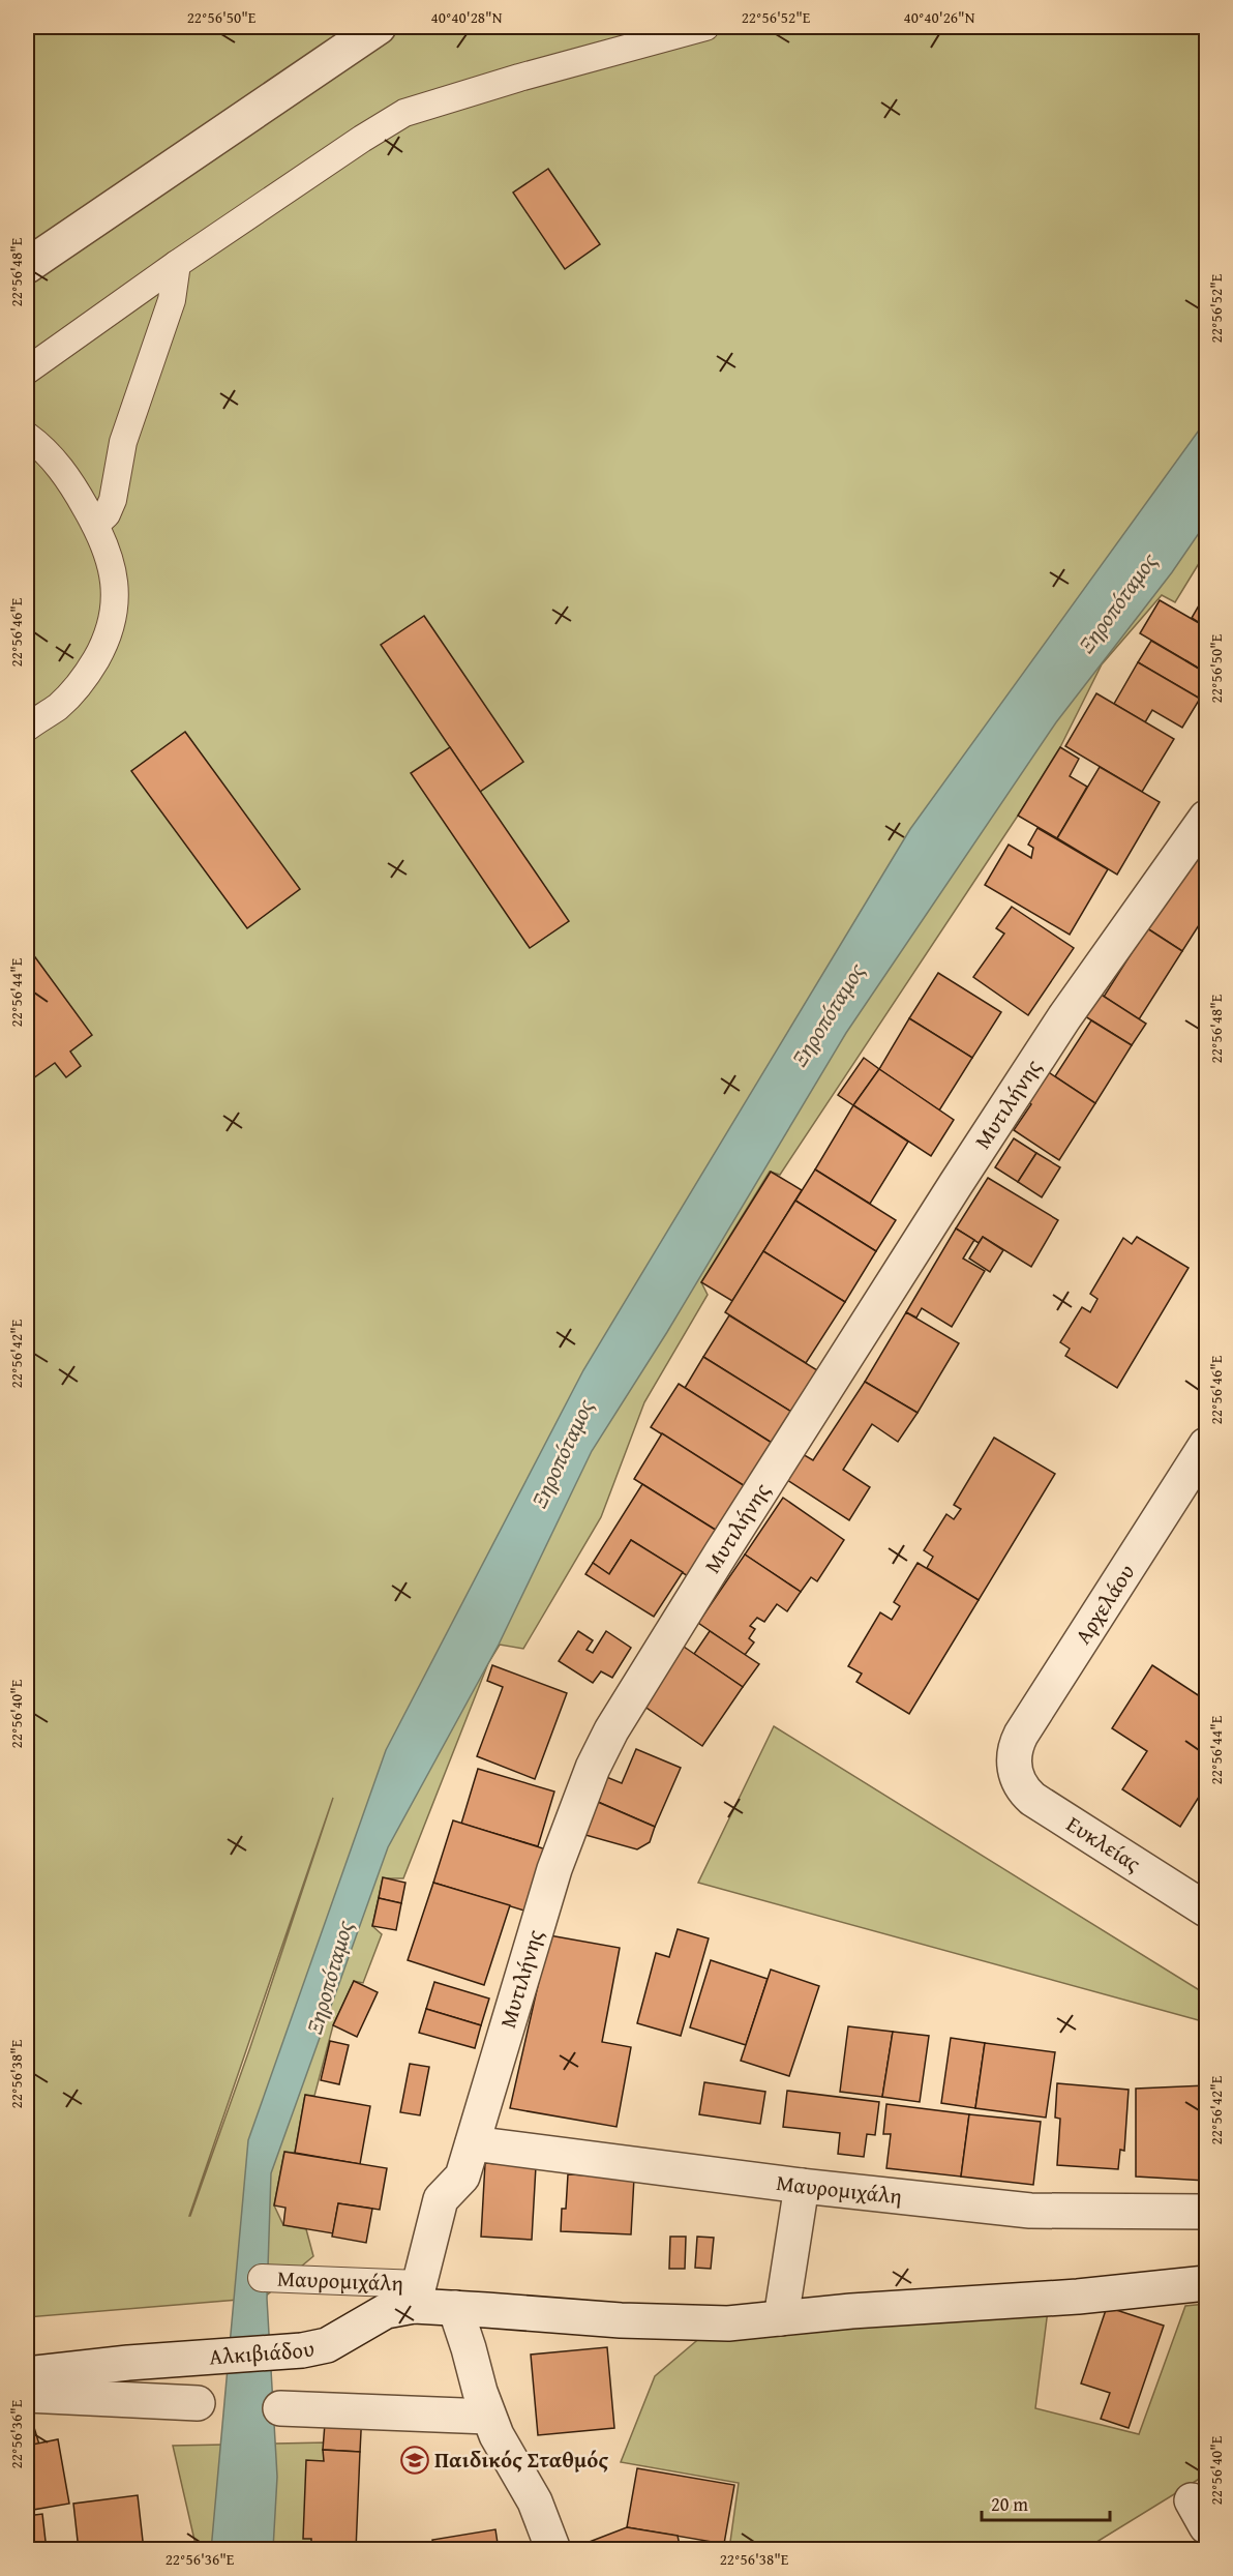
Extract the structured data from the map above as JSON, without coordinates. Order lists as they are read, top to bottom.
{
  "streets": {
    "street": [
      "Μυτιλήνης",
      "Αρχελάου",
      "Ευκλείας",
      "Μαυρομιχάλη",
      "Αλκιβιάδου"
    ]
  },
  "crossings": [
    ["Μυτιλήνης", "Μαυρομιχάλη"],
    ["Μυτιλήνης", "Αλκιβιάδου"],
    ["Αρχελάου", "Ευκλείας"],
    ["Μαυρομιχάλη", "Αλκιβιάδου"]
  ],
  "water": ["Ξηροπόταμος"],
  "places": {
    "school or university": ["Παιδικός Σταθμός"]
  },
  "scale_bar": "20 m",
  "coordinates": [
    "22°56'50\"E",
    "40°40'28\"N",
    "22°56'52\"E",
    "40°40'26\"N",
    "22°56'48\"E",
    "22°56'46\"E",
    "22°56'44\"E",
    "22°56'42\"E",
    "22°56'40\"E",
    "22°56'38\"E",
    "22°56'36\"E"
  ]
}
